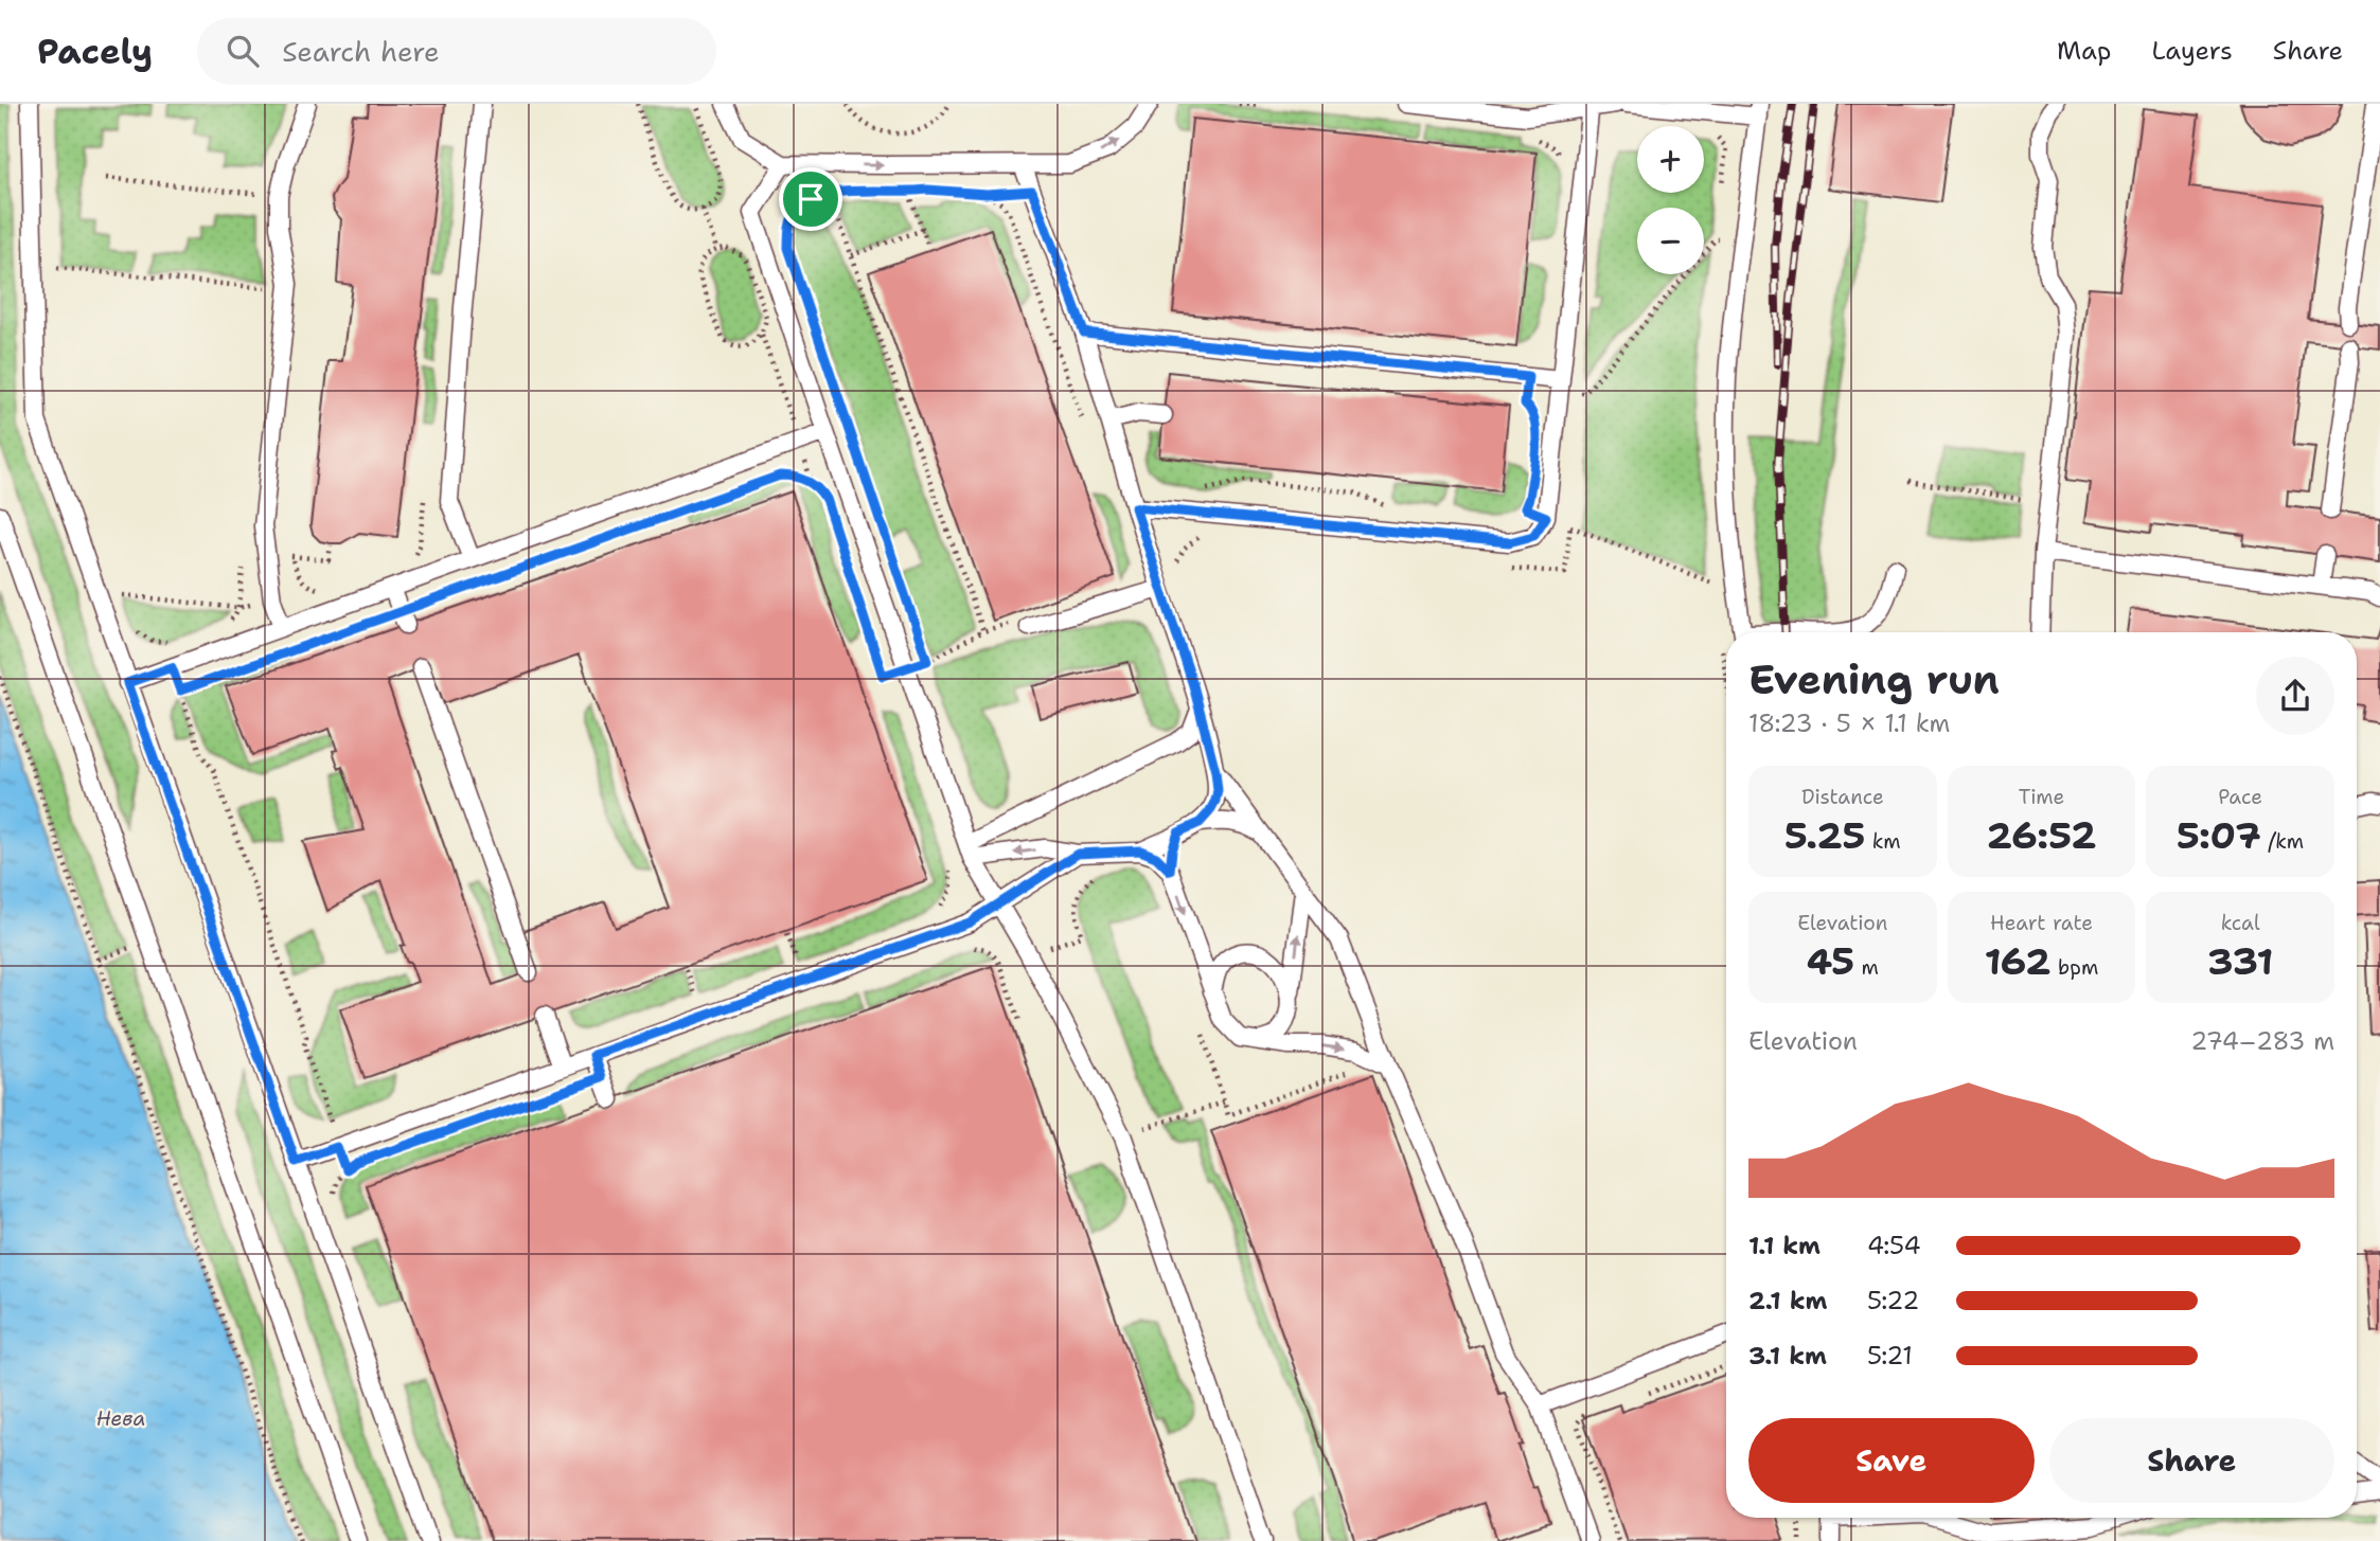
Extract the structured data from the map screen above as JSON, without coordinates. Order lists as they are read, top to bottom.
{
  "water": ["Нева"],
  "page": {
    "header": "Pacely",
    "search": "Search here",
    "nav": ["Map", "Layers", "Share"],
    "map_buttons": ["+", "−"],
    "heading": ["Evening run", "18:23 · 5 × 1.1 km"],
    "stats": [
      ["Distance", "5.25 km"],
      ["Time", "26:52"],
      ["Pace", "5:07 /km"],
      ["Elevation", "45 m"],
      ["Heart rate", "162 bpm"],
      ["kcal", "331"]
    ],
    "chart": ["Elevation", "274–283 m"],
    "list": [
      {
        "name": "1.1 km",
        "note": "4:54"
      },
      {
        "name": "2.1 km",
        "note": "5:22"
      },
      {
        "name": "3.1 km",
        "note": "5:21"
      }
    ],
    "buttons": ["Save", "Share"]
  }
}
